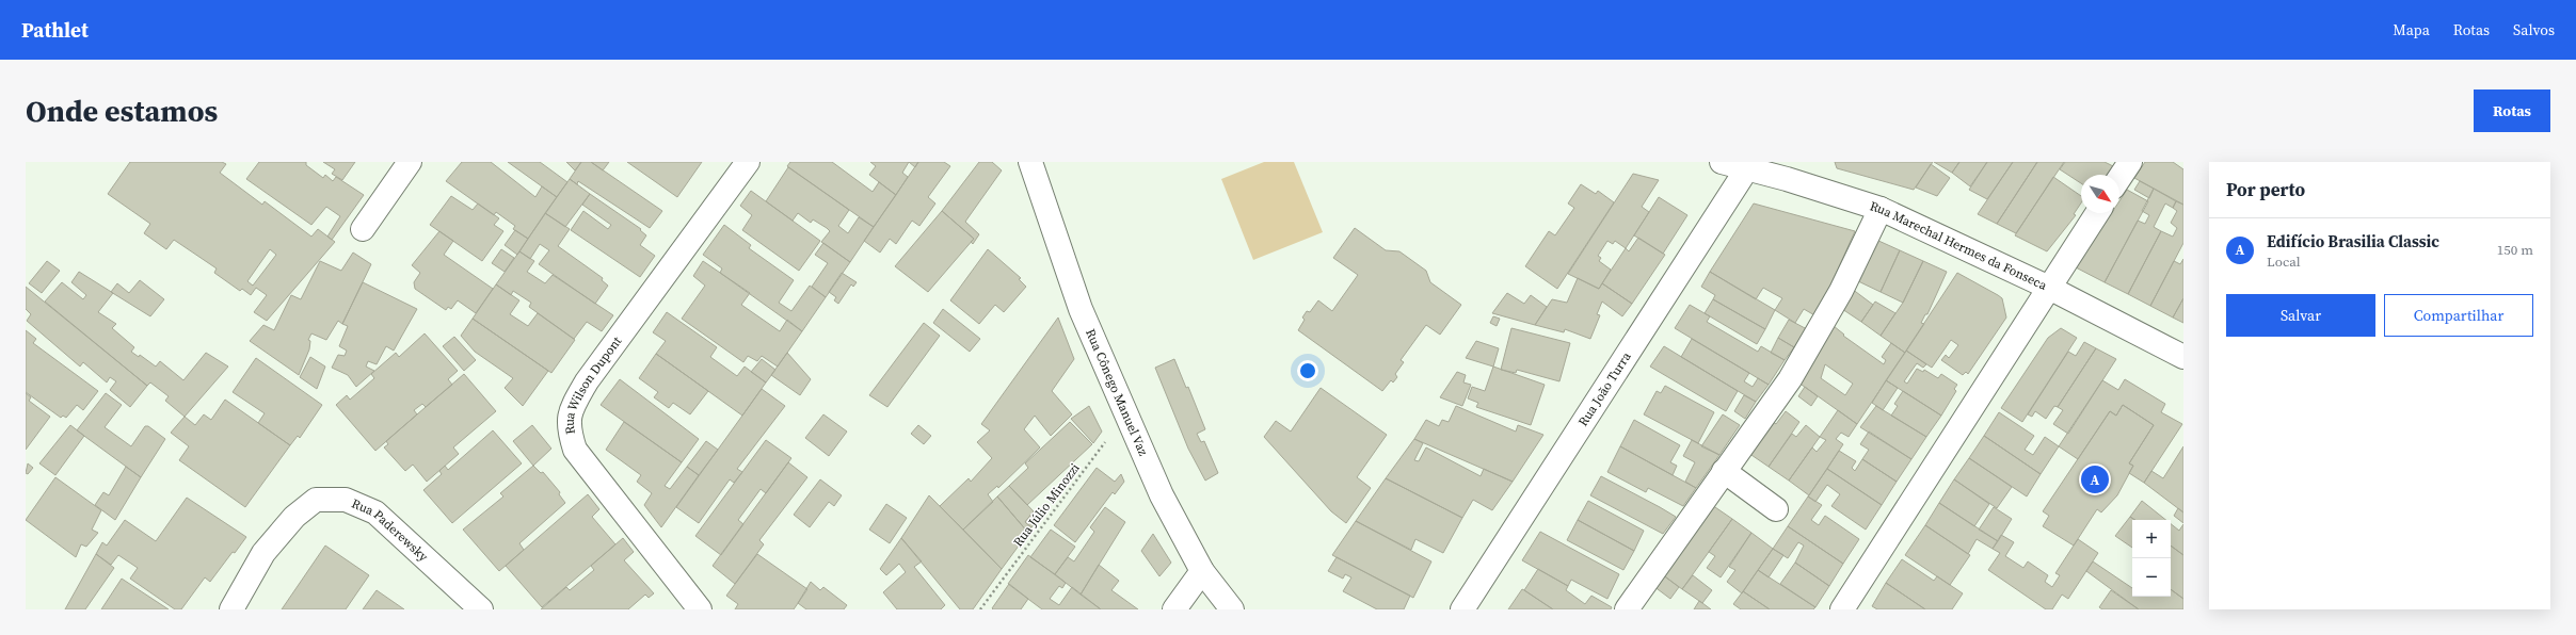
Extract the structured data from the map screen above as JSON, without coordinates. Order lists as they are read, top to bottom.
{
  "streets": {
    "street": [
      "Rua Marechal Hermes da Fonseca",
      "Rua Wilson Dupont",
      "Rua João Turra",
      "Rua Cônego Manuel Vaz",
      "Rua Paderewsky"
    ],
    "path": ["Rua Júlio Minozzi"]
  },
  "crossings": [
    ["Rua Marechal Hermes da Fonseca", "Rua João Turra"],
    ["Rua Cônego Manuel Vaz", "Rua Júlio Minozzi"]
  ],
  "north": "bottom right",
  "page": {
    "header": "Pathlet",
    "nav": ["Mapa", "Rotas", "Salvos"],
    "buttons": [
      "Rotas",
      ["Salvar", "Compartilhar"]
    ],
    "title": "Onde estamos",
    "heading": "Por perto",
    "list": [
      {
        "mark": "A",
        "name": "Edifício Brasilia Classic",
        "note": "Local",
        "value": "150 m"
      }
    ],
    "pins": "A",
    "map_buttons": ["+", "−"]
  }
}
